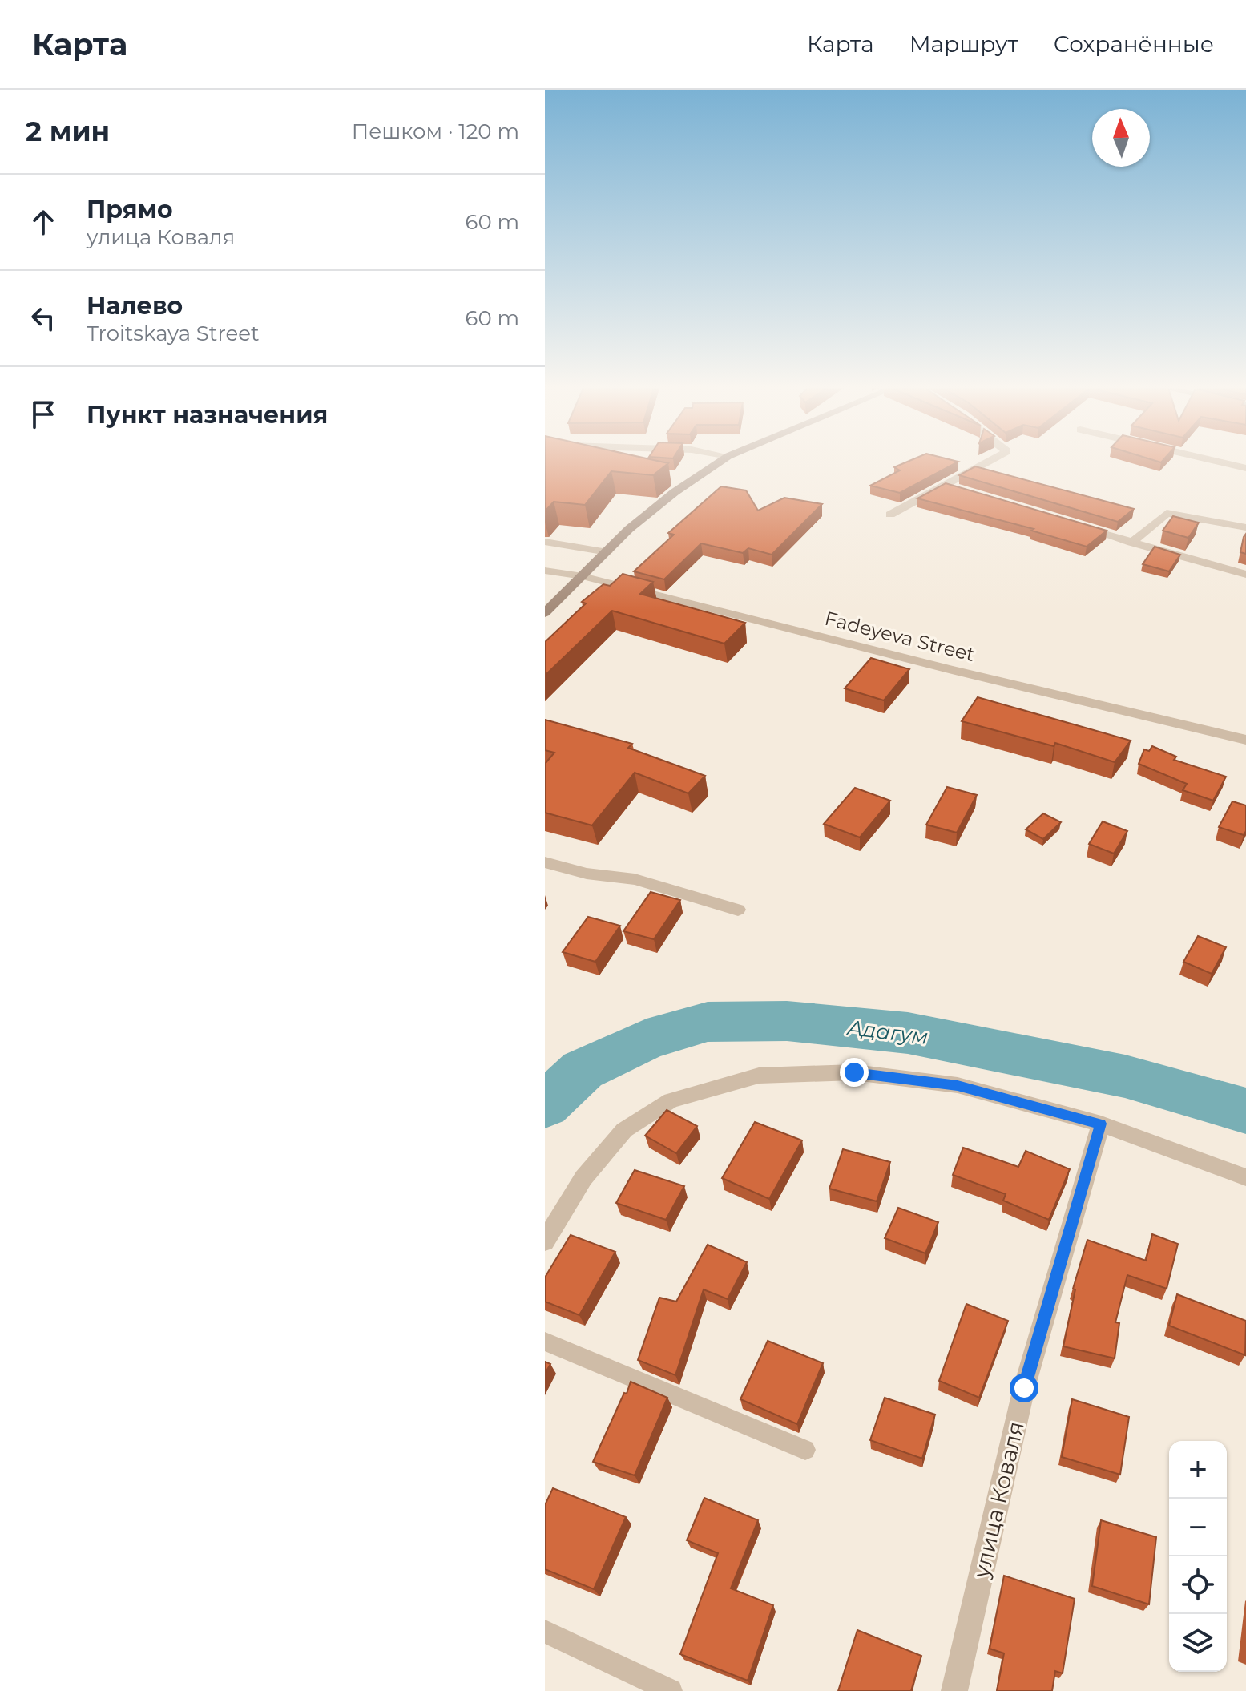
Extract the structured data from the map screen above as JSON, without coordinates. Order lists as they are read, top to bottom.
{
  "streets": {
    "street": ["Fadeyeva Street", "улица Коваля"]
  },
  "water": ["Адагум"],
  "north": "top",
  "page": {
    "header": "Карта",
    "nav": ["Карта", "Маршрут", "Сохранённые"],
    "heading": ["2 мин", "Пешком · 120 m"],
    "list": [
      ["Прямо", "улица Коваля", "60 m"],
      ["Налево", "Troitskaya Street", "60 m"],
      "Пункт назначения"
    ],
    "map_buttons": ["+", "−"]
  }
}
